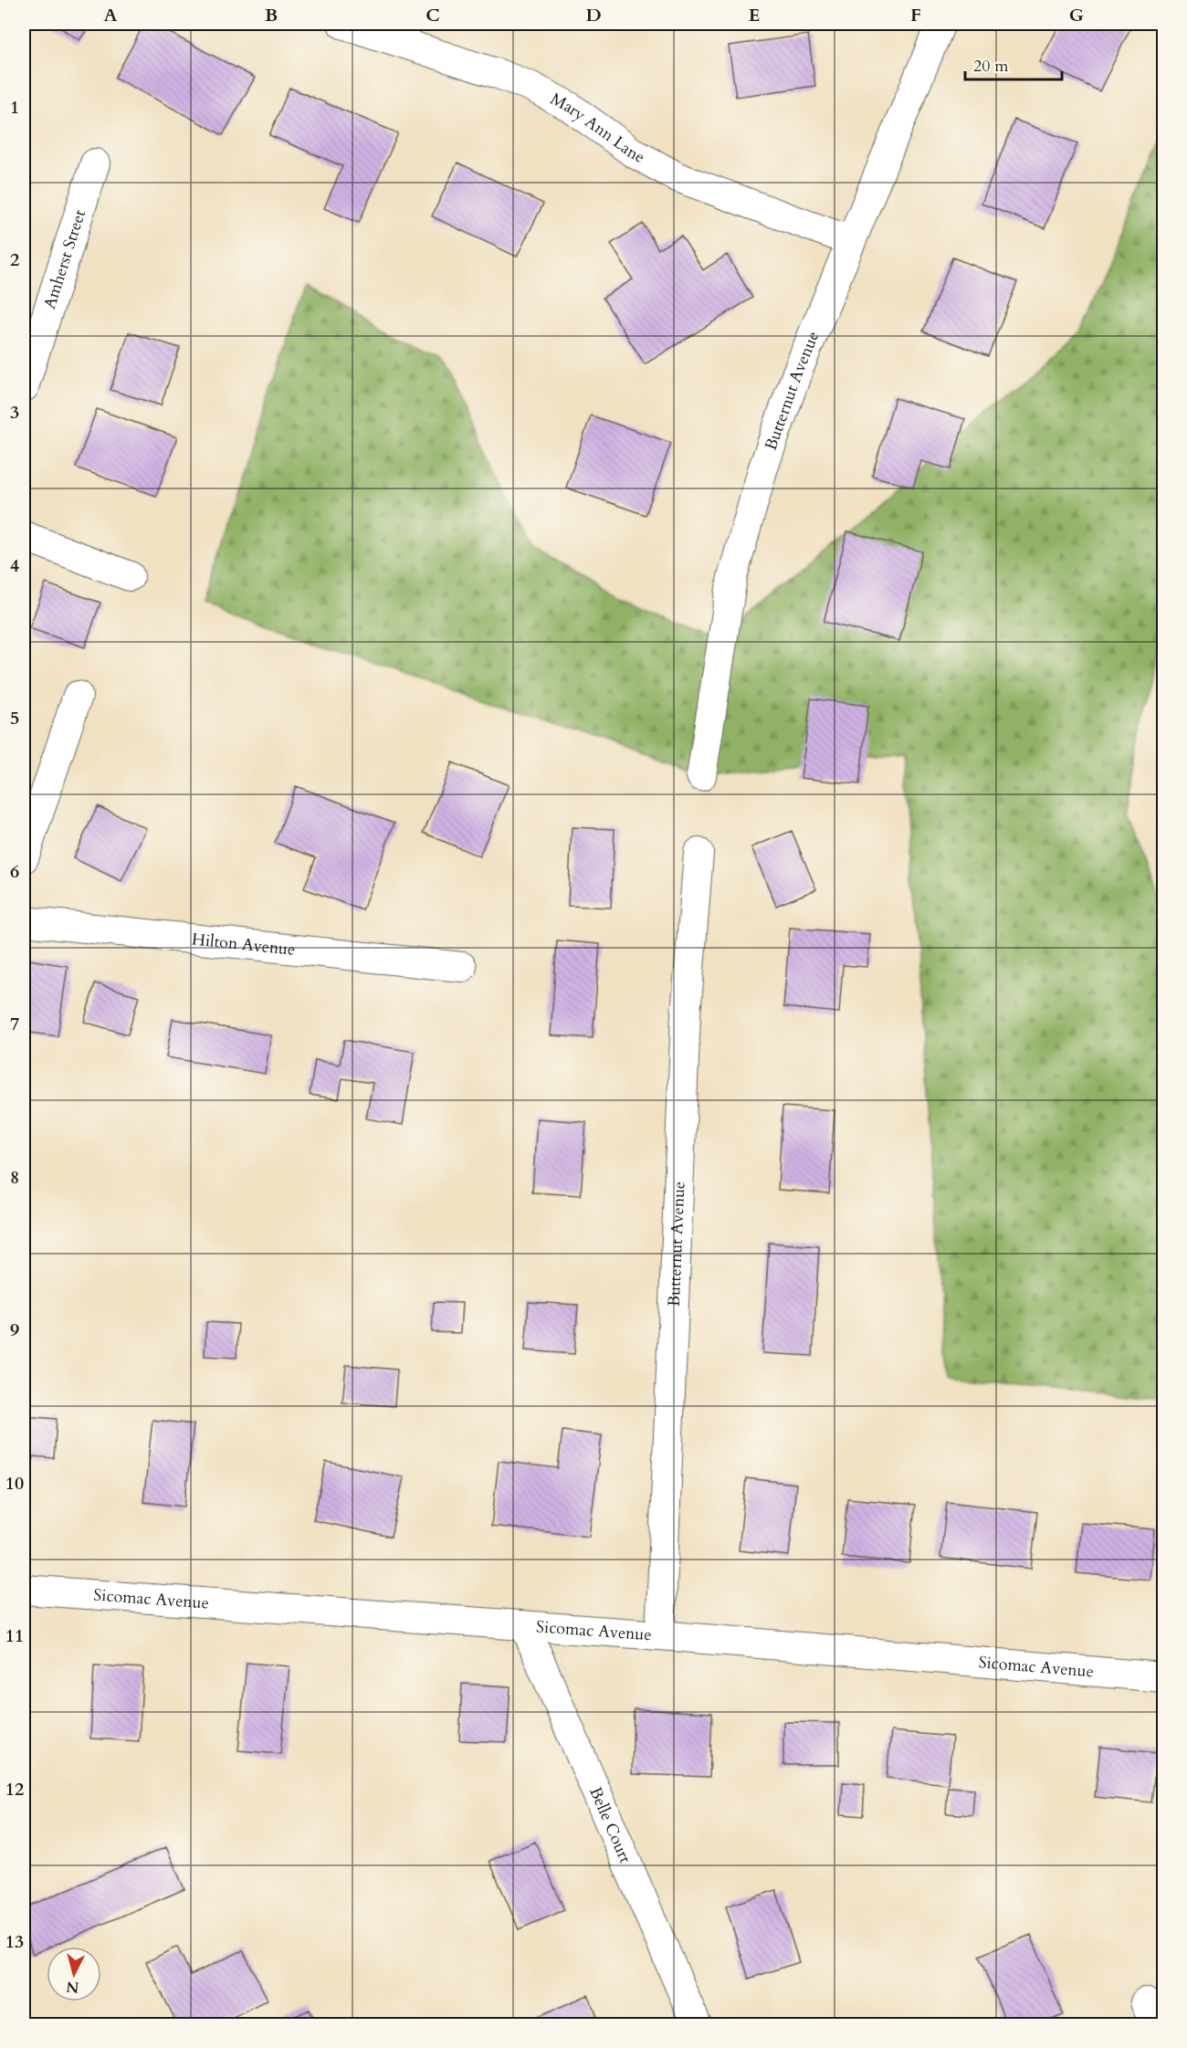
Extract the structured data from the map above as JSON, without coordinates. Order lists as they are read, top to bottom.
{
  "streets": {
    "street": [
      "Mary Ann Lane",
      "Amherst Street",
      "Butternut Avenue",
      "Hilton Avenue",
      "Sicomac Avenue",
      "Belle Court"
    ]
  },
  "crossings": [
    ["Mary Ann Lane", "Butternut Avenue"],
    ["Butternut Avenue", "Sicomac Avenue"],
    ["Sicomac Avenue", "Belle Court"]
  ],
  "scale_bar": "20 m",
  "north": "bottom",
  "grid": {
    "columns": [
      "A",
      "B",
      "C",
      "D",
      "E",
      "F",
      "G"
    ],
    "rows": [
      "1",
      "2",
      "3",
      "4",
      "5",
      "6",
      "7",
      "8",
      "9",
      "10",
      "11",
      "12",
      "13"
    ]
  }
}
